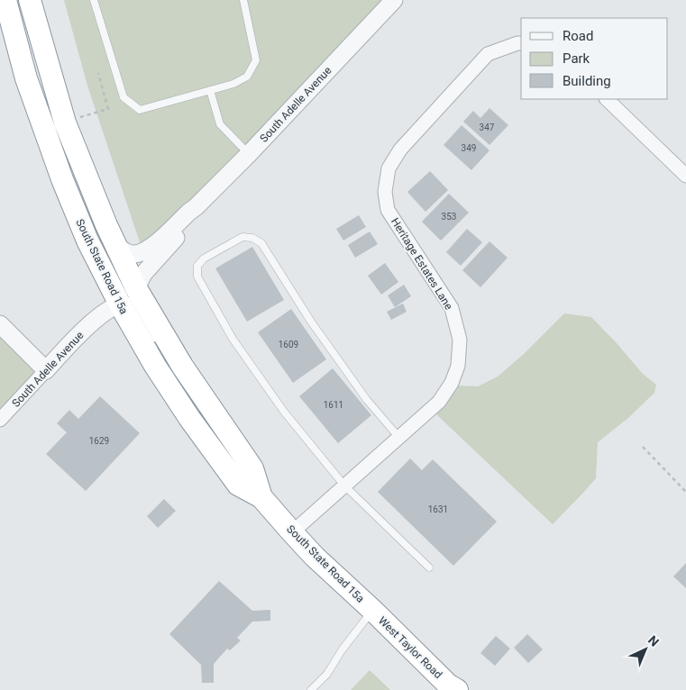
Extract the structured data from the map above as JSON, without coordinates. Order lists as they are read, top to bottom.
{
  "streets": {
    "highway": ["South State Road 15a", "West Taylor Road"],
    "street": ["South Adelle Avenue", "Heritage Estates Lane"]
  },
  "crossings": [
    ["South Adelle Avenue", "South State Road 15a"],
    ["Heritage Estates Lane", "South State Road 15a"],
    ["South State Road 15a", "West Taylor Road"]
  ],
  "house_numbers": [
    "347",
    "349",
    "353",
    "1609",
    "1611",
    "1629",
    "1631"
  ],
  "legend": ["Road", "Park", "Building"],
  "north": "top right"
}
